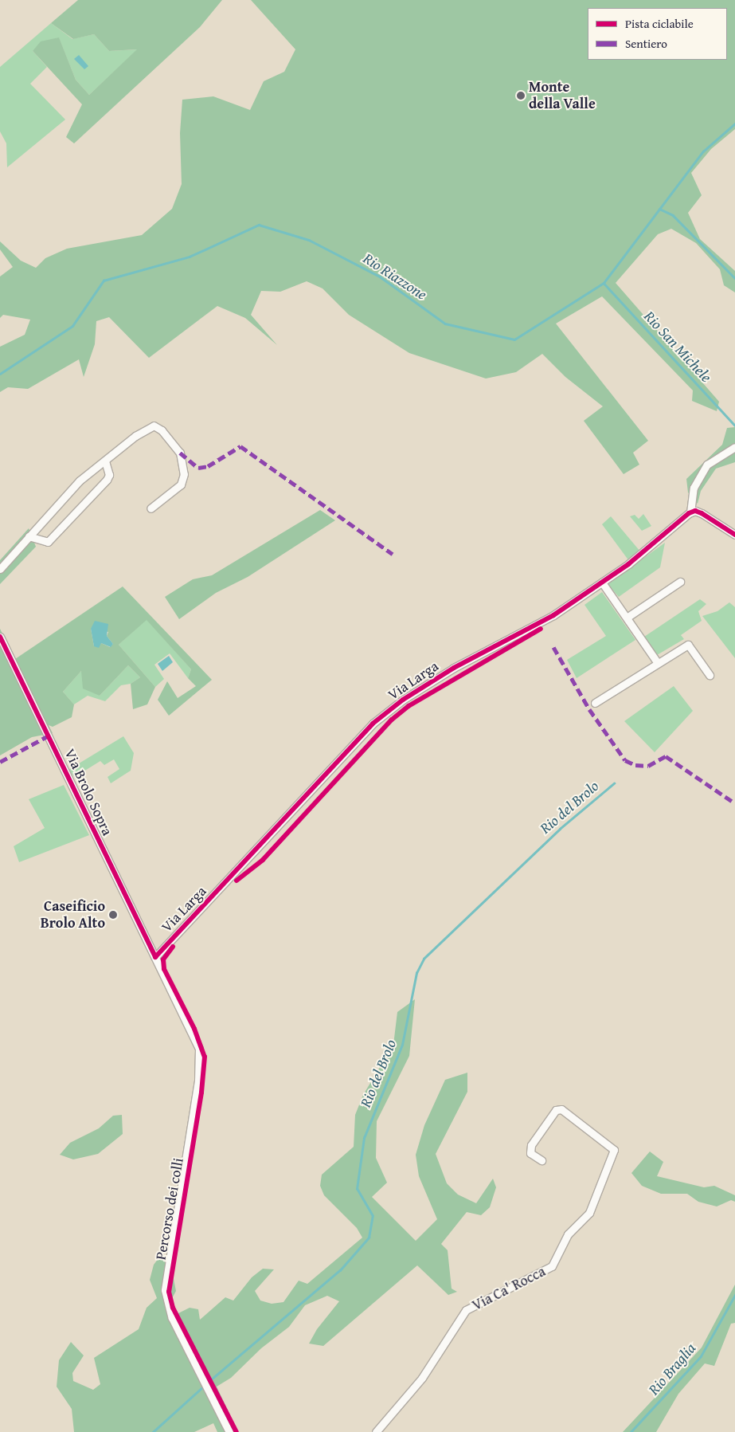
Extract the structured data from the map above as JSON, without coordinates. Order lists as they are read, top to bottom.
{
  "streets": {
    "street": ["Via Larga", "Via Brolo Sopra", "Via Ca' Rocca"],
    "cycle path": ["Percorso dei colli"]
  },
  "crossings": [
    ["Via Larga", "Via Brolo Sopra"]
  ],
  "water": [
    "Rio Riazzone",
    "Rio San Michele",
    "Rio del Brolo",
    "Rio Braglia"
  ],
  "places": ["Monte della Valle", "Caseificio Brolo Alto"],
  "legend": ["Pista ciclabile", "Sentiero"]
}
